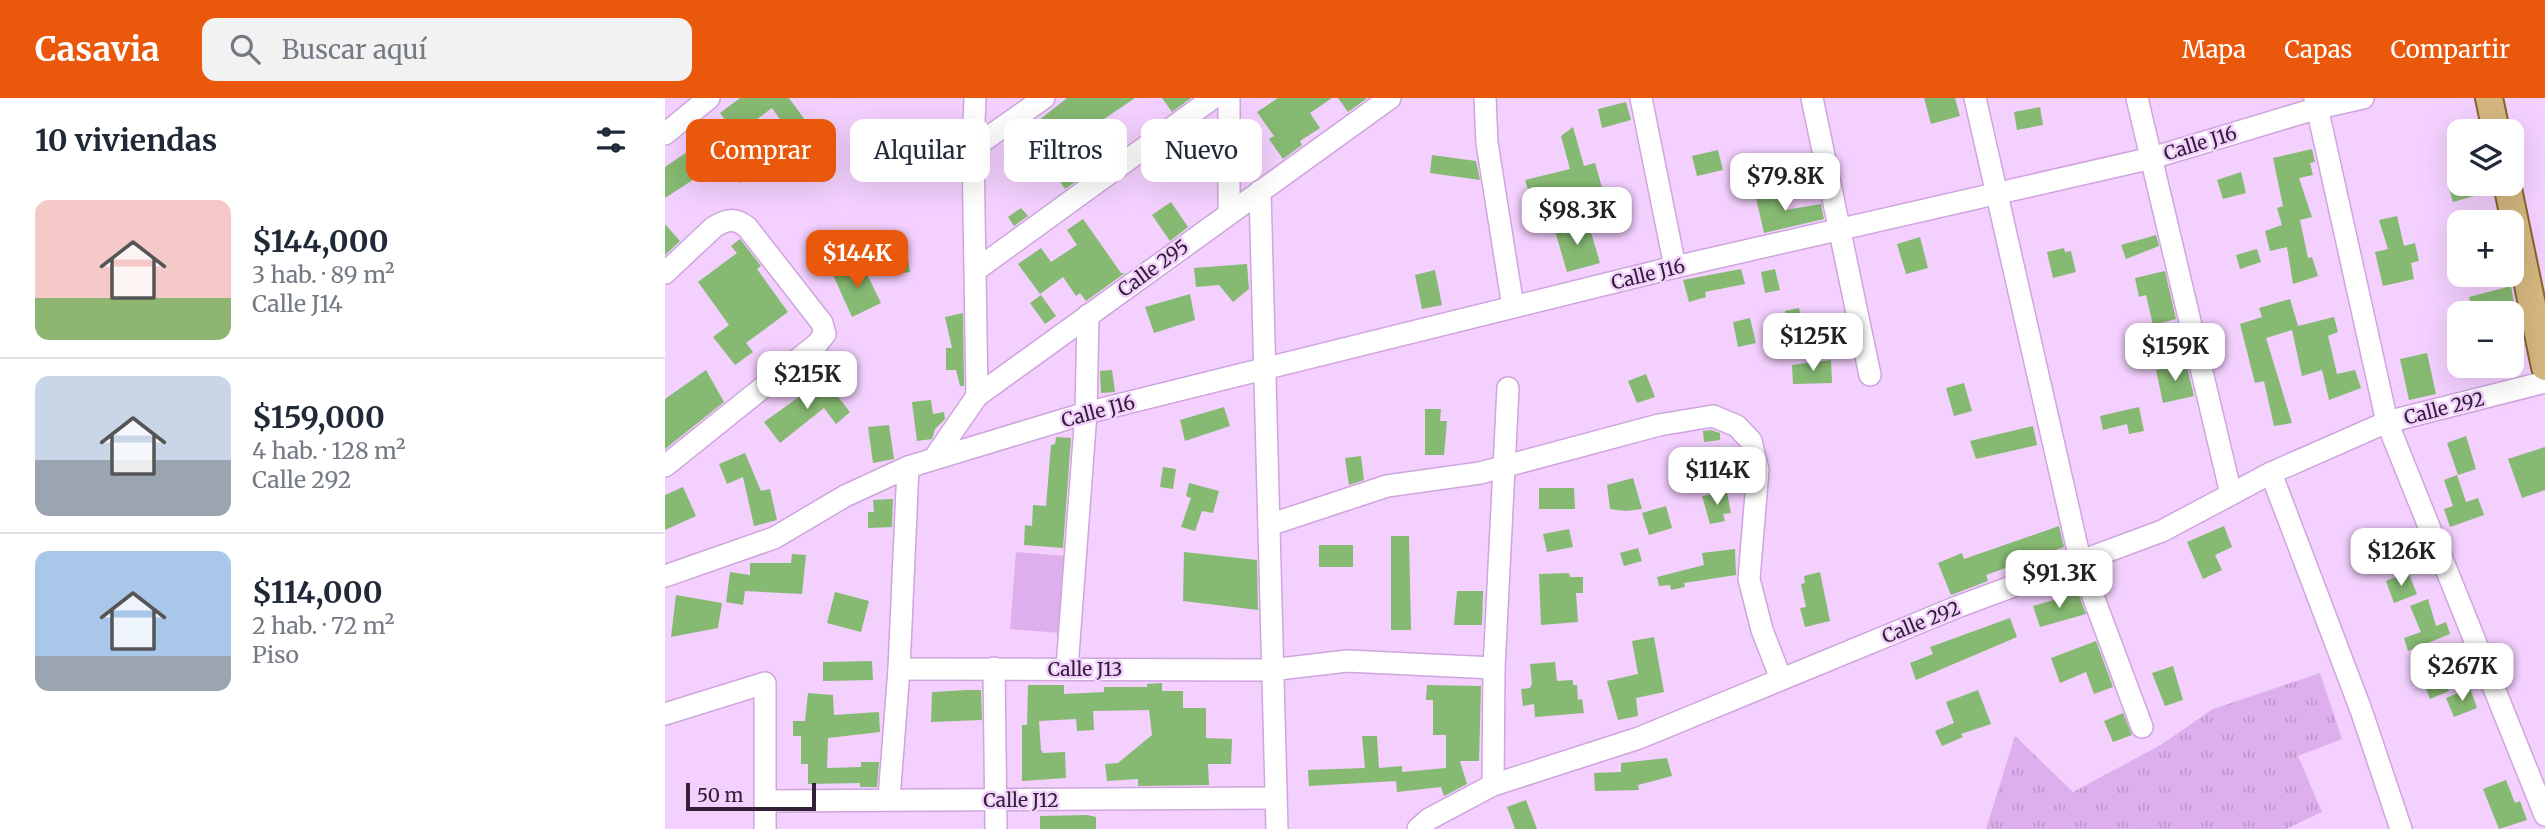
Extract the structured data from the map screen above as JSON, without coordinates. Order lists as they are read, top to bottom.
{
  "streets": {
    "street": [
      "Calle J16",
      "Calle 295",
      "Calle 292",
      "Calle J13",
      "Calle J12"
    ]
  },
  "crossings": [
    ["Calle J16", "Calle 295"]
  ],
  "scale_bar": "50 m",
  "page": {
    "header": "Casavia",
    "search": "Buscar aquí",
    "nav": ["Mapa", "Capas", "Compartir"],
    "heading": "10 viviendas",
    "map_buttons": ["+", "−"],
    "chip": [
      "Comprar",
      "Alquilar",
      "Filtros",
      "Nuevo"
    ],
    "price": [
      "$79.8K",
      "$98.3K",
      "$144K",
      "$125K",
      "$159K",
      "$215K",
      "$114K",
      "$126K",
      "$91.3K",
      "$267K"
    ],
    "list": [
      {
        "name": "$144,000",
        "note": "3 hab. · 89 m² · Calle J14"
      },
      {
        "name": "$159,000",
        "note": "4 hab. · 128 m² · Calle 292"
      },
      {
        "name": "$114,000",
        "note": "2 hab. · 72 m² · Piso"
      }
    ],
    "scale": "50 m"
  }
}
